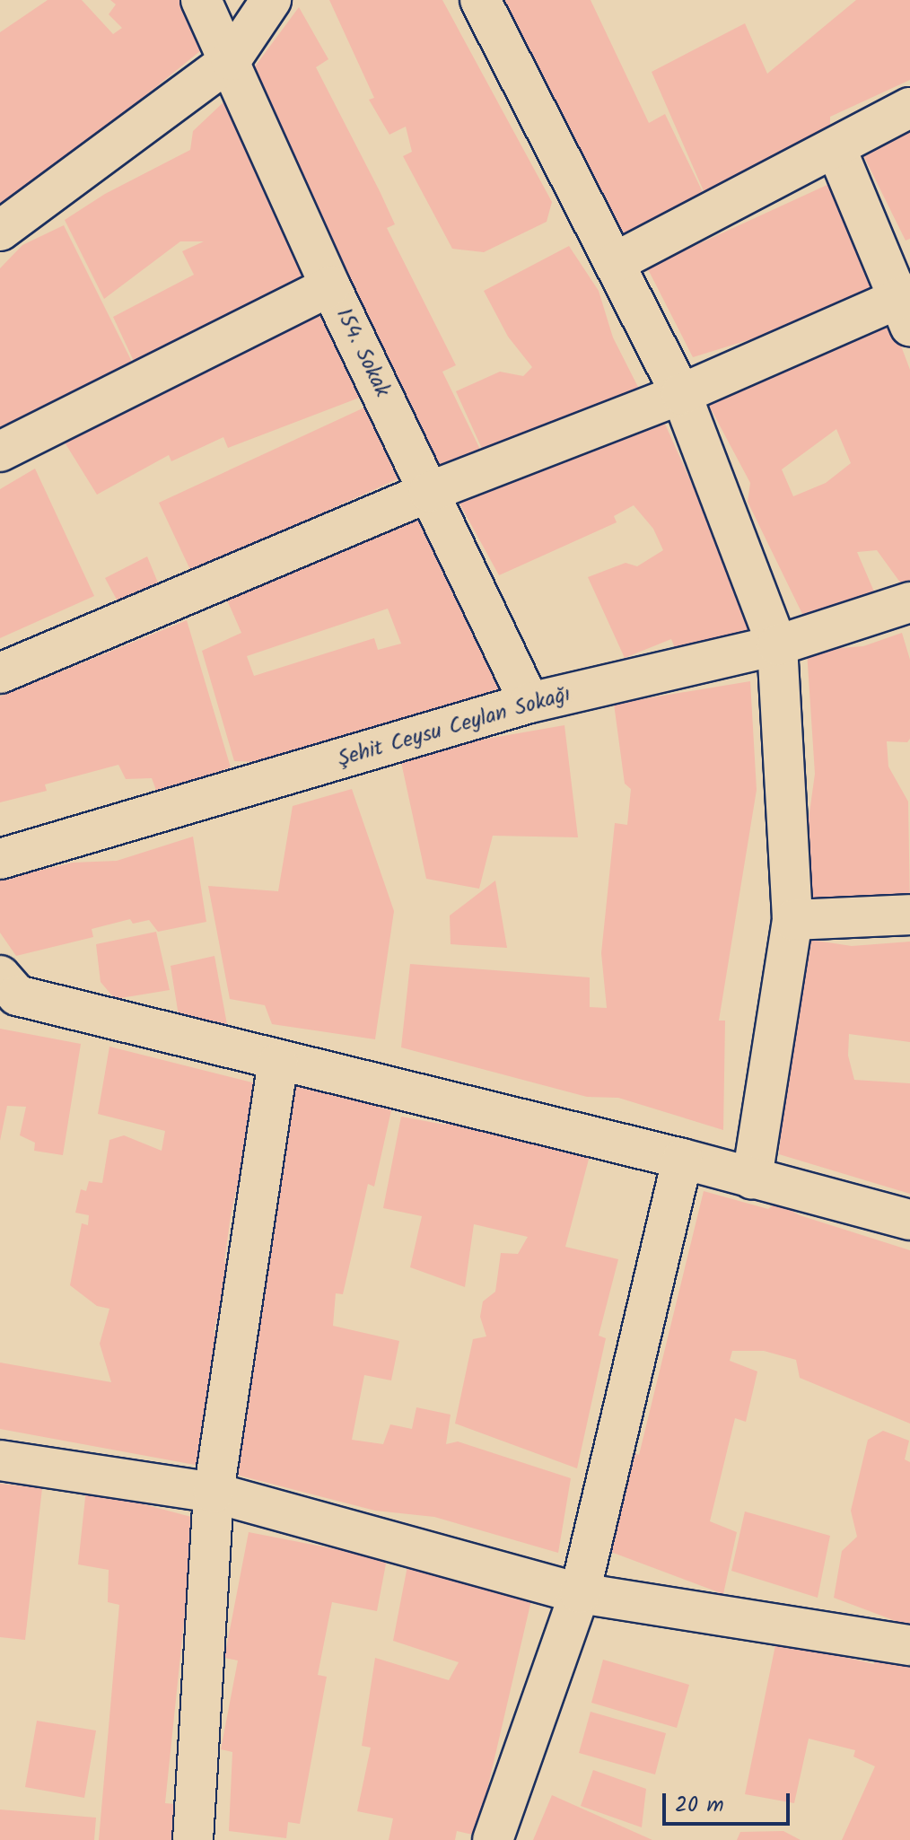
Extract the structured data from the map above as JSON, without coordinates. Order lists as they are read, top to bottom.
{
  "streets": {
    "street": ["154. Sokak", "Şehit Ceysu Ceylan Sokağı"]
  },
  "crossings": [
    ["154. Sokak", "Şehit Ceysu Ceylan Sokağı"]
  ],
  "scale_bar": "20 m"
}
